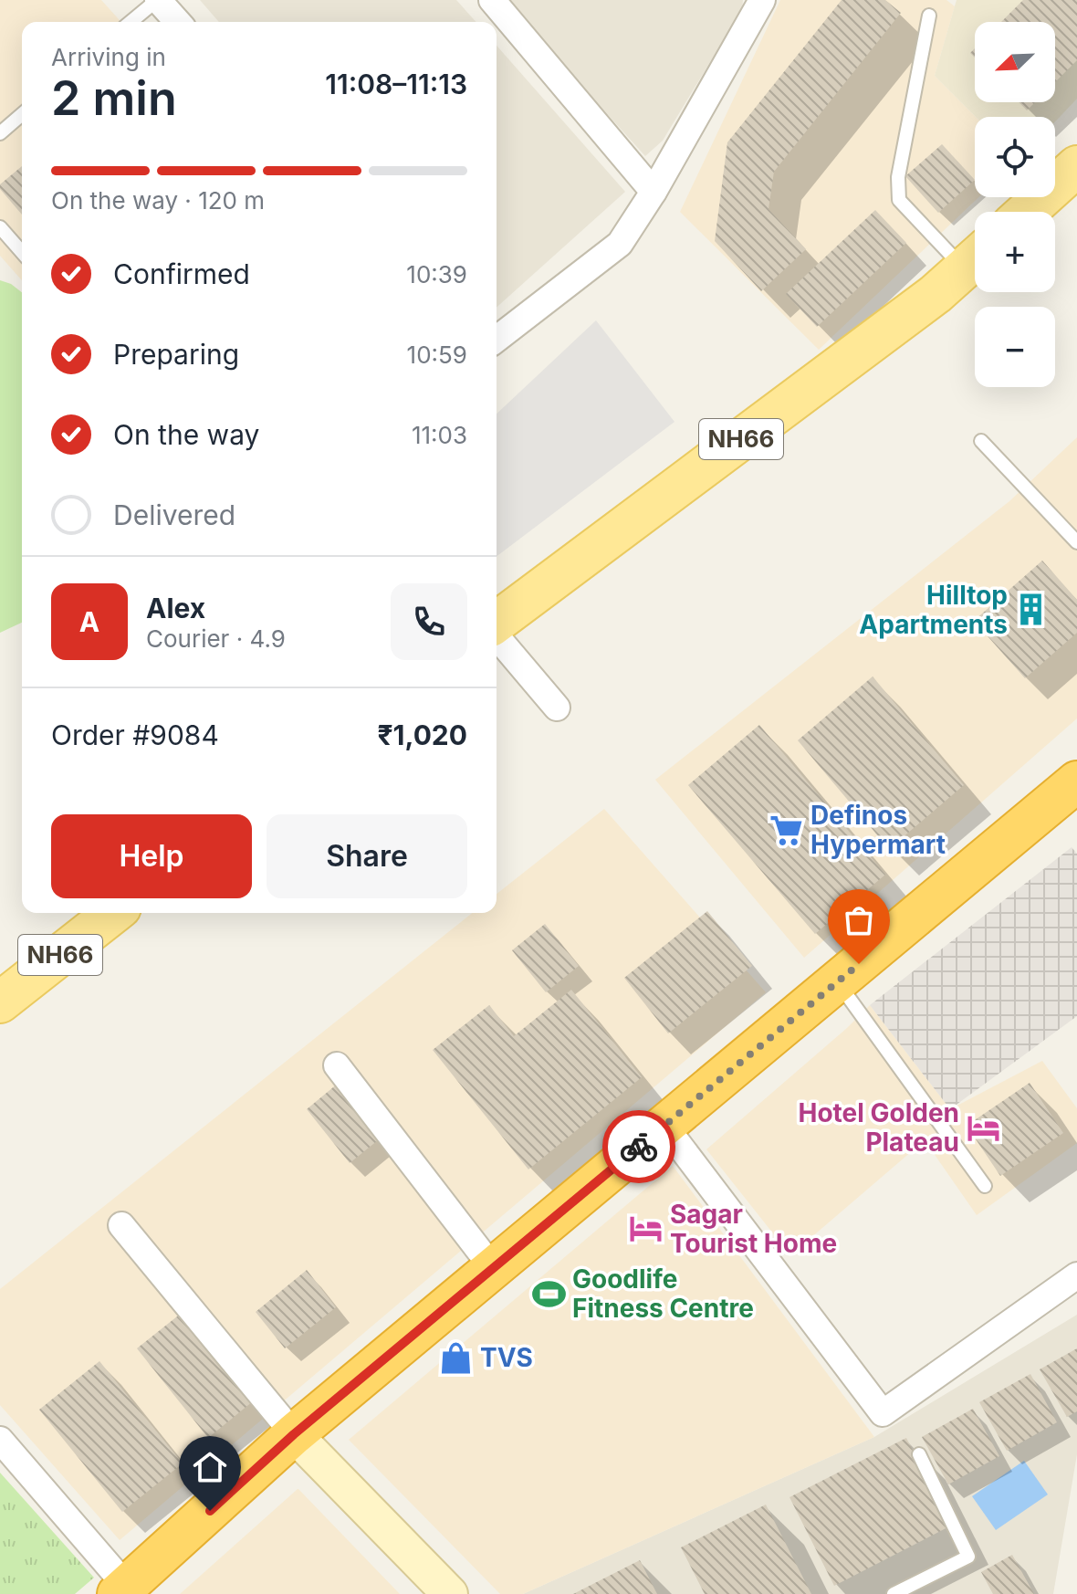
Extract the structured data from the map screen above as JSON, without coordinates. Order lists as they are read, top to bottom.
{
  "streets": {
    "main road": ["NH66"]
  },
  "places": {
    "building": ["Hilltop Apartments"],
    "supermarket": ["Definos Hypermart"],
    "hotel": ["Hotel Golden Plateau", "Sagar Tourist Home"],
    "sports": ["Goodlife Fitness Centre"],
    "shop": ["TVS"]
  },
  "north": "bottom left",
  "page": {
    "map_buttons": ["+", "−"],
    "heading": ["2 min", "Arriving in", "11:08–11:13"],
    "panel": [
      "Alex",
      "Courier · 4.9",
      "Order #9084",
      "₹1,020"
    ],
    "bar": "On the way · 120 m",
    "list": [
      ["Confirmed", "10:39"],
      ["Preparing", "10:59"],
      ["On the way", "11:03"],
      "Delivered"
    ],
    "round": "A",
    "buttons": ["Help", "Share"]
  }
}
